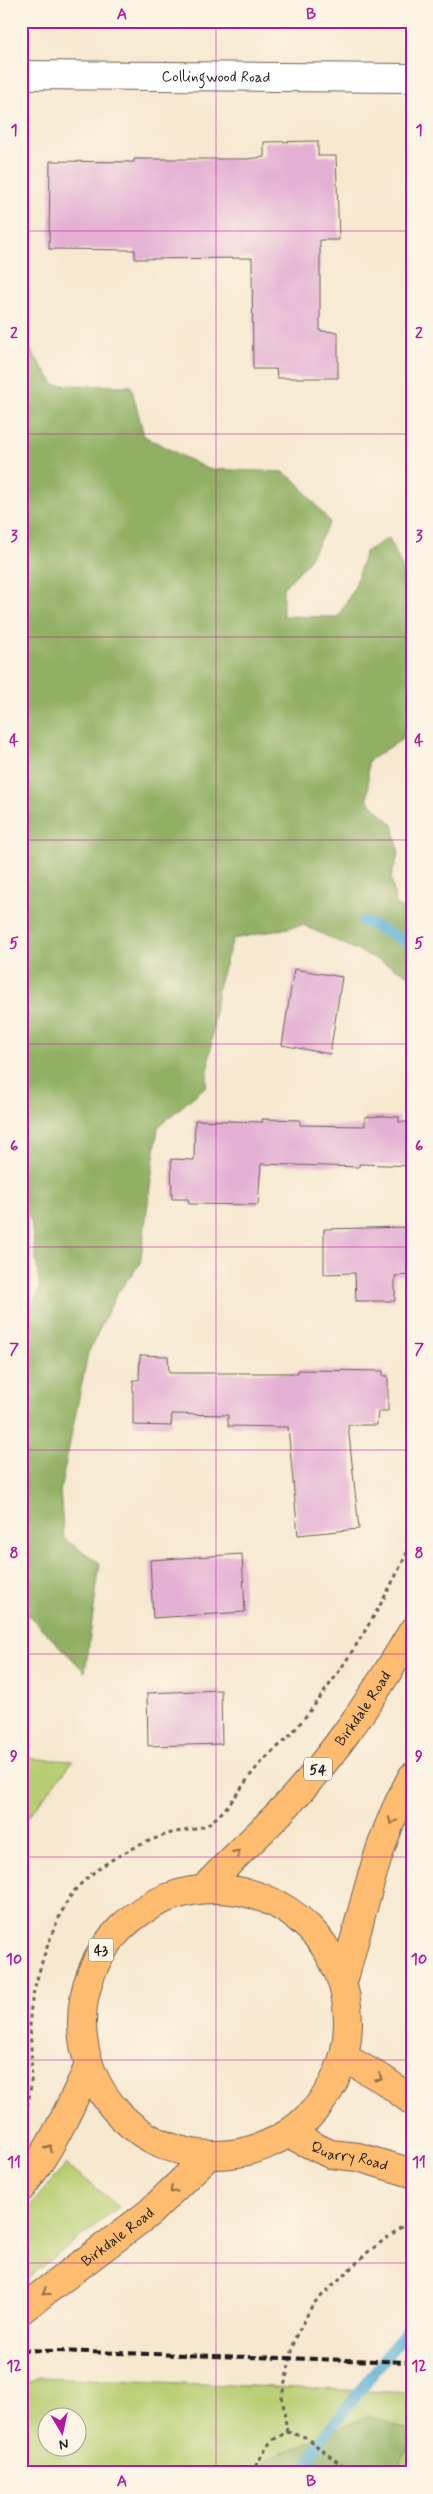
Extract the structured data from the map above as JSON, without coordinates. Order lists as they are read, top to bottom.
{
  "streets": {
    "main road": [
      "Birkdale Road",
      "54",
      "43",
      "Quarry Road"
    ],
    "street": ["Collingwood Road"]
  },
  "crossings": [
    ["Birkdale Road", "43"]
  ],
  "north": "bottom",
  "grid": {
    "columns": ["A", "B"],
    "rows": [
      "1",
      "2",
      "3",
      "4",
      "5",
      "6",
      "7",
      "8",
      "9",
      "10",
      "11",
      "12"
    ]
  }
}
